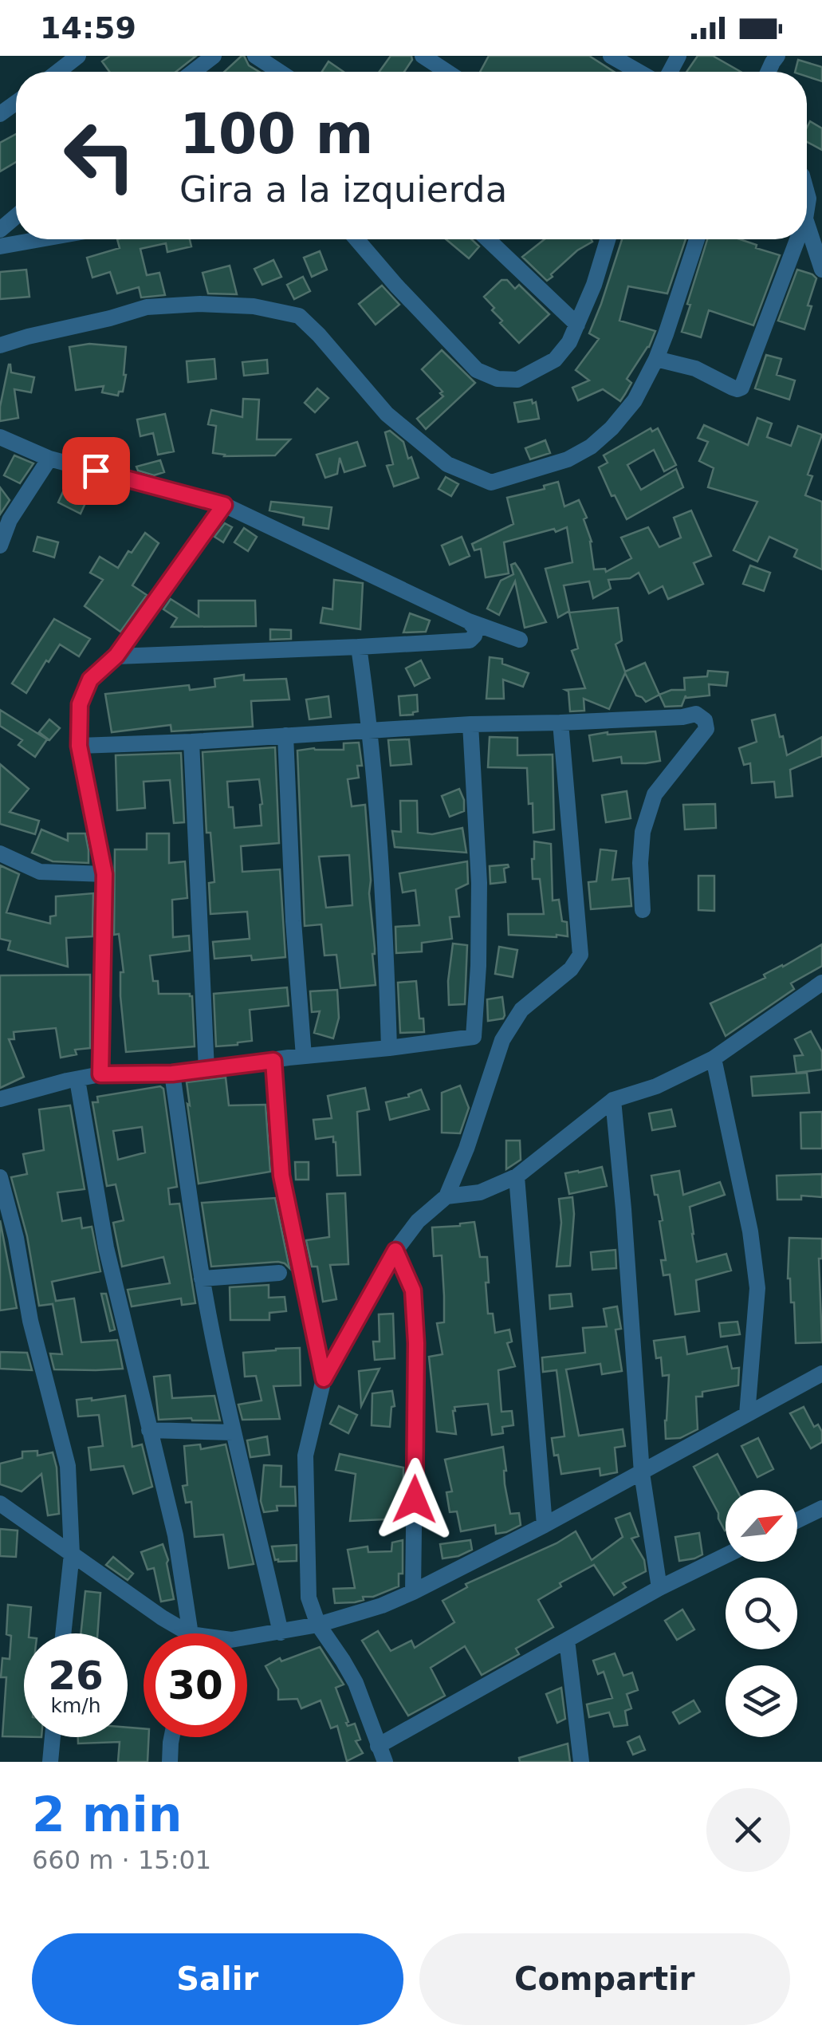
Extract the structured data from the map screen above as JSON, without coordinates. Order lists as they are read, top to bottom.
{
  "north": "top right",
  "page": {
    "status": "14:59",
    "turn": ["100 m", "Gira a la izquierda"],
    "speed": "26 km/h",
    "limit": "30",
    "heading": ["2 min", "660 m · 15:01"],
    "buttons": ["Salir", "Compartir"]
  }
}
